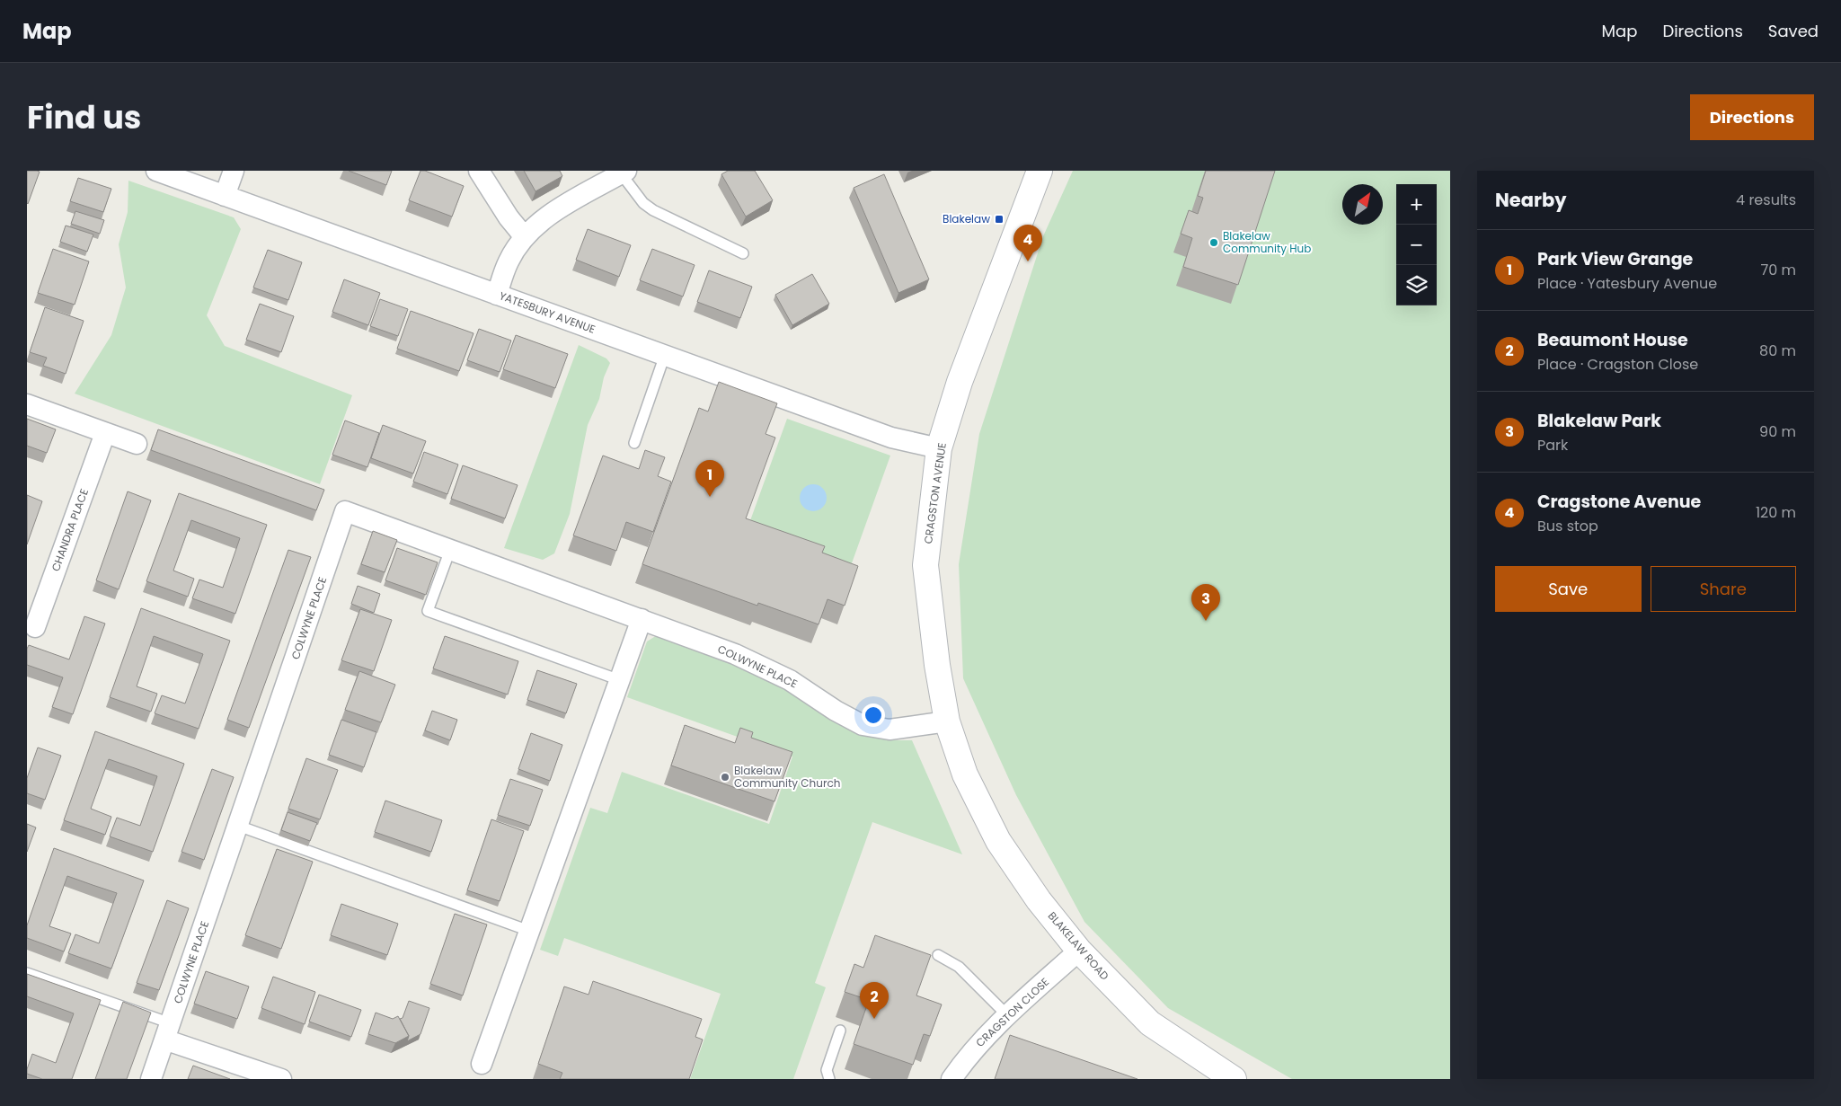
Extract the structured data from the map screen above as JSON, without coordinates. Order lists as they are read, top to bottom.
{
  "streets": {
    "street": [
      "YATESBURY AVENUE",
      "CRAGSTON AVENUE",
      "CHANDRA PLACE",
      "COLWYNE PLACE",
      "BLAKELAW ROAD",
      "CRAGSTON CLOSE"
    ]
  },
  "crossings": [
    ["YATESBURY AVENUE", "CRAGSTON AVENUE"],
    ["CRAGSTON AVENUE", "COLWYNE PLACE"],
    ["CRAGSTON AVENUE", "BLAKELAW ROAD"],
    ["BLAKELAW ROAD", "CRAGSTON CLOSE"]
  ],
  "places": {
    "transit": ["Blakelaw"],
    "other": ["Blakelaw Community Hub", "Blakelaw Community Church"]
  },
  "north": "top right",
  "page": {
    "header": "Map",
    "nav": ["Map", "Directions", "Saved"],
    "title": "Find us",
    "buttons": [
      "Directions",
      ["Save", "Share"]
    ],
    "heading": ["Nearby", "4 results"],
    "map_buttons": ["+", "−"],
    "pins": [
      "4",
      "1",
      "3",
      "2"
    ],
    "list": [
      {
        "mark": "1",
        "name": "Park View Grange",
        "note": "Place · Yatesbury Avenue",
        "value": "70 m"
      },
      {
        "mark": "2",
        "name": "Beaumont House",
        "note": "Place · Cragston Close",
        "value": "80 m"
      },
      {
        "mark": "3",
        "name": "Blakelaw Park",
        "note": "Park",
        "value": "90 m"
      },
      {
        "mark": "4",
        "name": "Cragstone Avenue",
        "note": "Bus stop",
        "value": "120 m"
      }
    ]
  }
}
